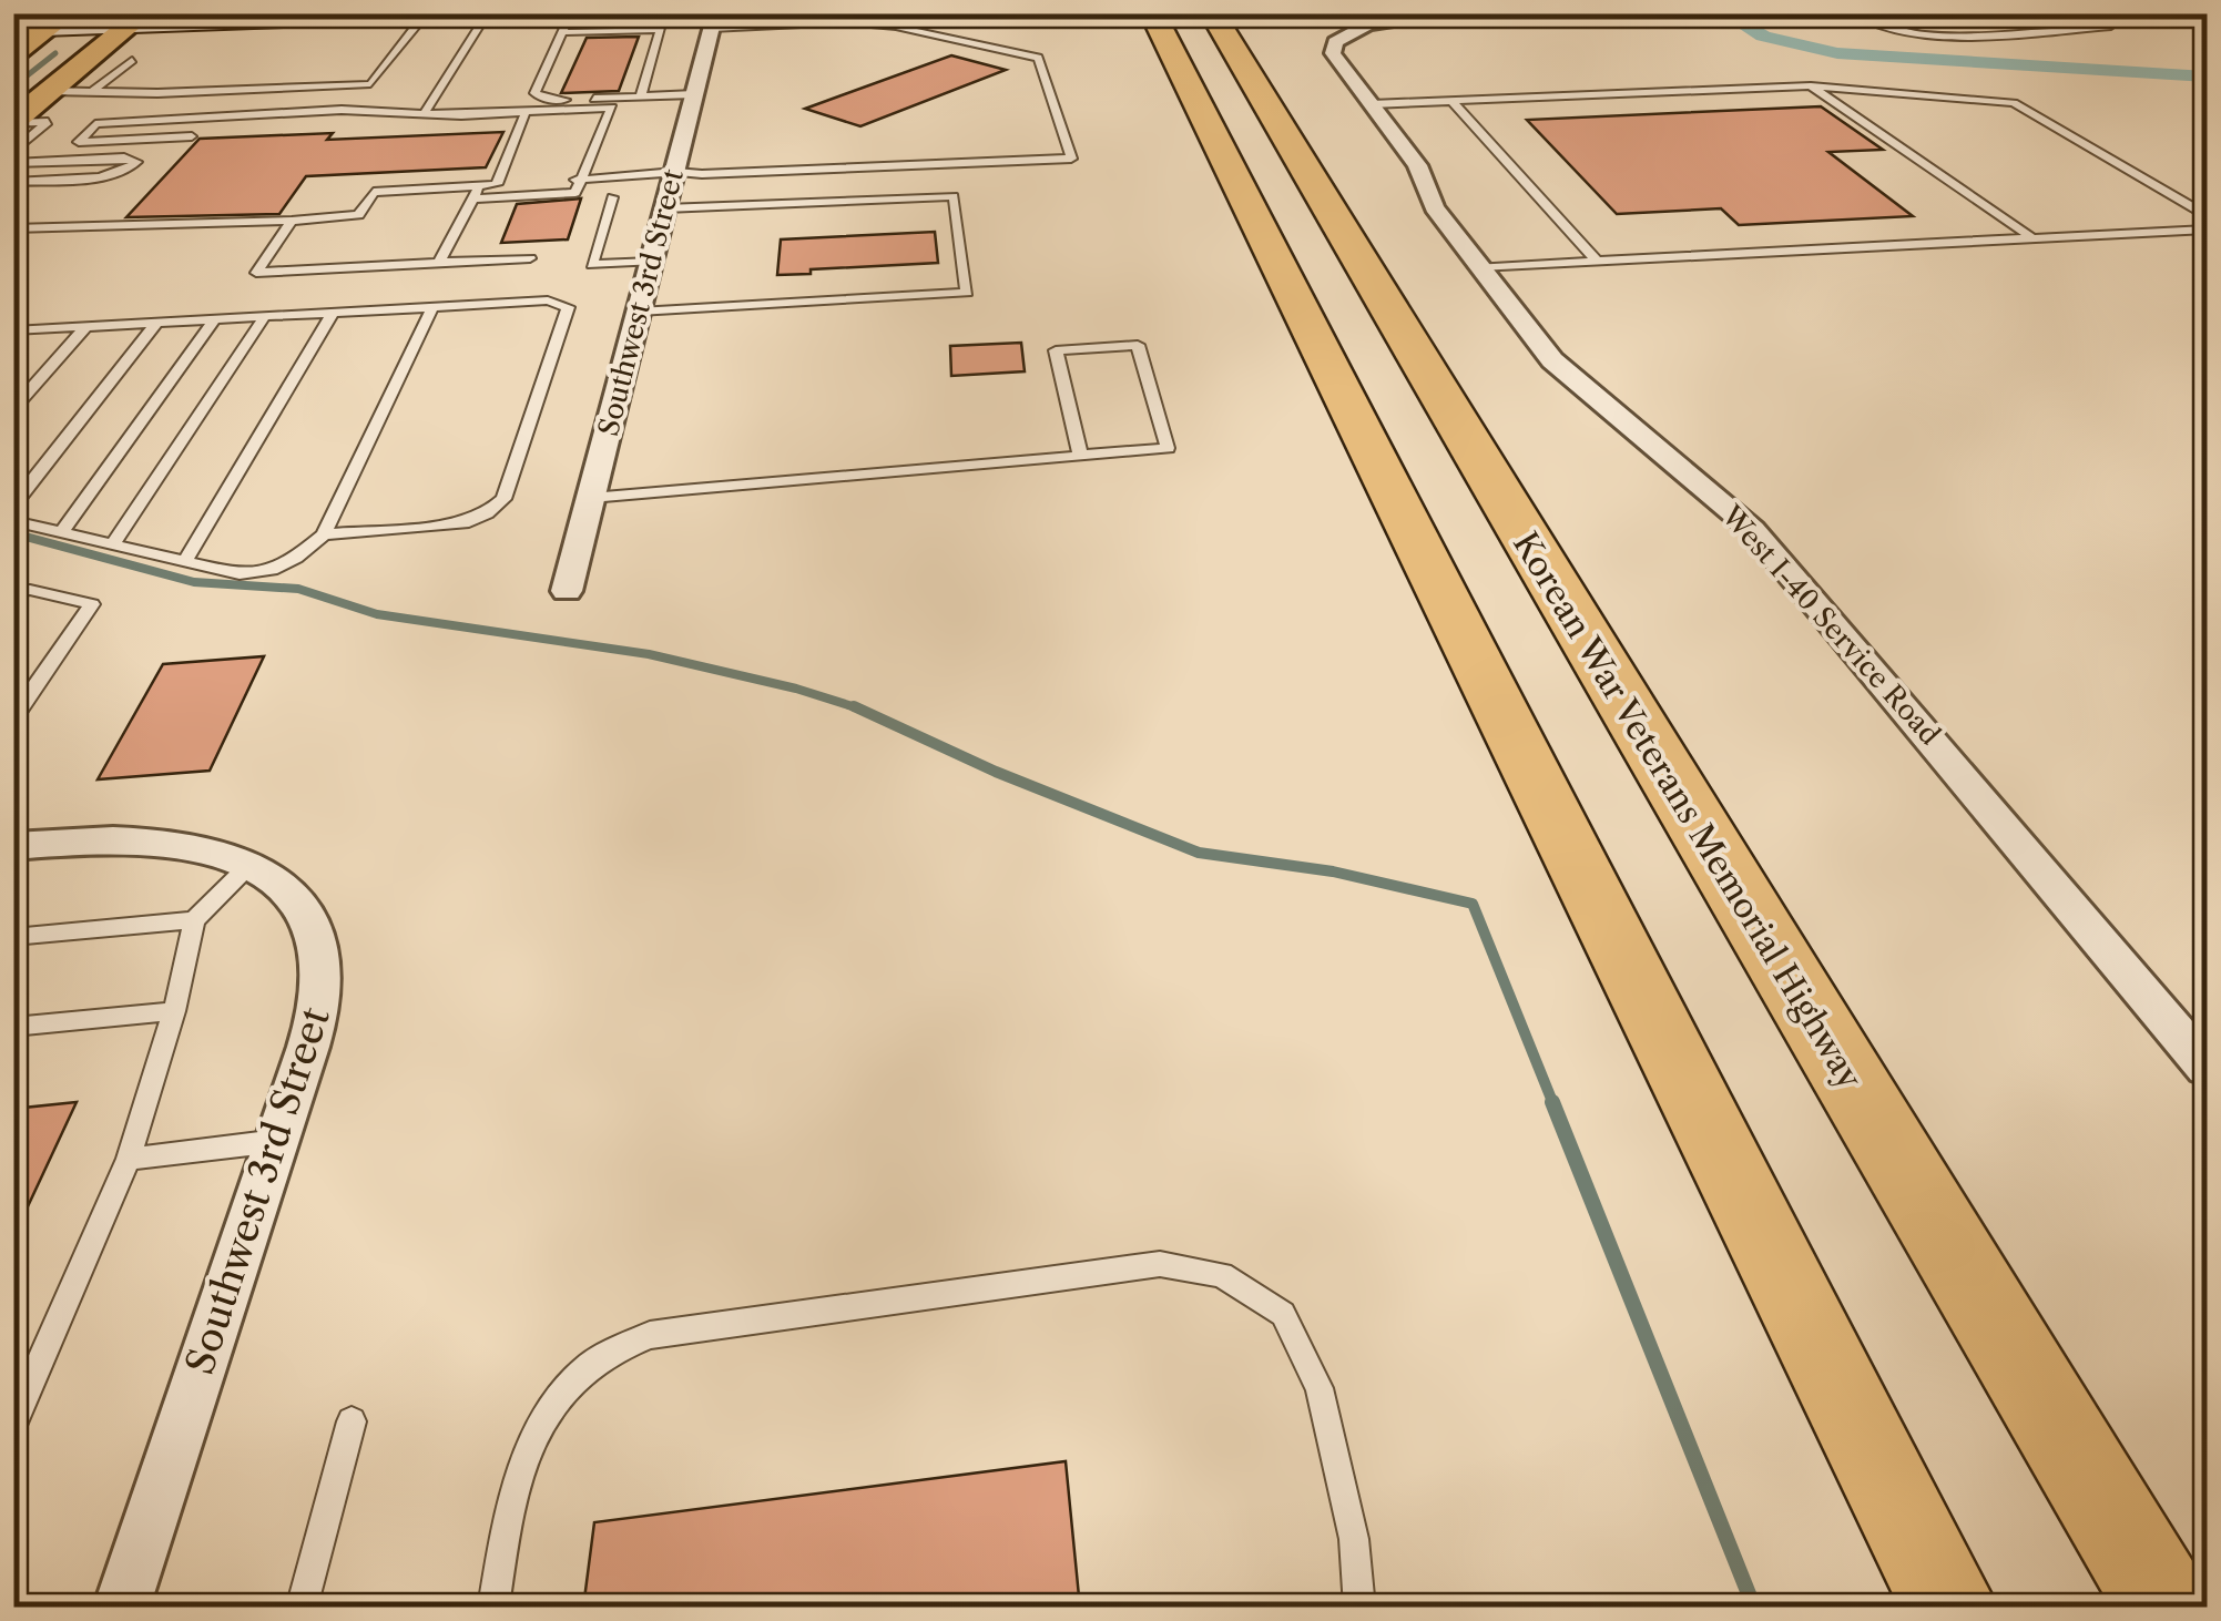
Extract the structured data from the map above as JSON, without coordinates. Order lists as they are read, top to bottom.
{
  "streets": {
    "highway": ["Korean War Veterans Memorial Highway"],
    "street": ["Southwest 3rd Street", "West I-40 Service Road"]
  }
}
